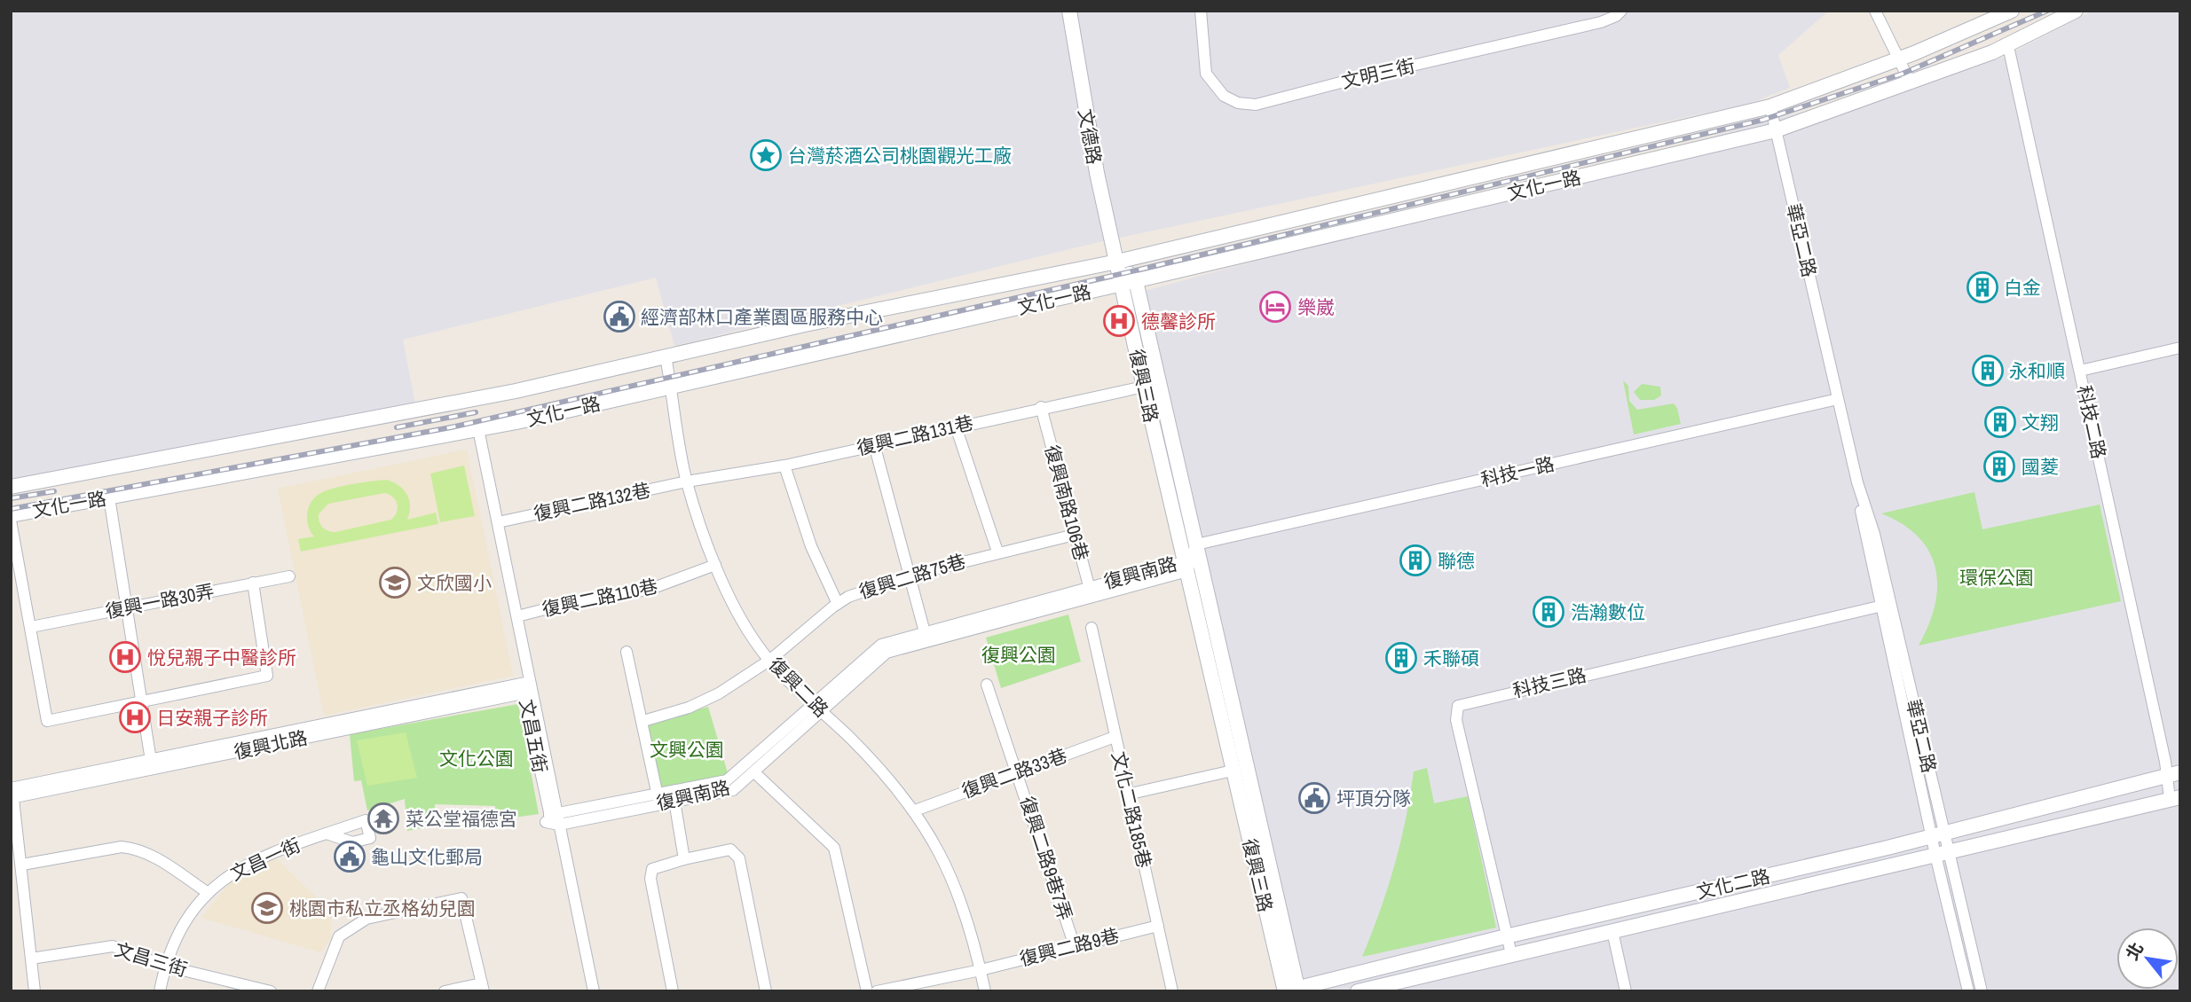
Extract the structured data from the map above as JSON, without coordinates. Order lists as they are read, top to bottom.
{
  "streets": {
    "street": [
      "文明三街",
      "文德路",
      "文化一路",
      "華亞二路",
      "復興三路",
      "科技二路",
      "復興二路131巷",
      "科技一路",
      "復興二路132巷",
      "復興南路106巷",
      "復興南路",
      "復興二路75巷",
      "復興二路110巷",
      "復興一路30弄",
      "科技三路",
      "復興二路",
      "文昌五街",
      "復興北路",
      "復興二路33巷",
      "文化二路185巷",
      "復興二路9巷7弄",
      "文昌一街",
      "文化二路",
      "復興二路9巷",
      "文昌三街"
    ]
  },
  "crossings": [
    ["文德路", "文化一路"],
    ["文化一路", "華亞二路"],
    ["文化一路", "復興三路"],
    ["文化一路", "科技二路"],
    ["文化一路", "復興二路"],
    ["文化一路", "文昌五街"],
    ["華亞二路", "科技一路"],
    ["華亞二路", "科技三路"],
    ["華亞二路", "文化二路"],
    ["復興三路", "復興二路131巷"],
    ["復興三路", "科技一路"],
    ["復興三路", "復興南路"],
    ["復興三路", "文化二路"],
    ["科技二路", "文化二路"],
    ["復興二路131巷", "復興二路132巷"],
    ["復興二路131巷", "復興南路106巷"],
    ["復興二路131巷", "復興二路"],
    ["科技一路", "復興南路"],
    ["復興二路132巷", "復興二路"],
    ["復興二路132巷", "文昌五街"],
    ["復興南路106巷", "復興南路"],
    ["復興南路106巷", "復興二路75巷"],
    ["復興南路", "復興二路"],
    ["復興南路", "文昌五街"],
    ["復興二路75巷", "復興二路"],
    ["復興二路110巷", "復興二路"],
    ["復興二路110巷", "文昌五街"],
    ["科技三路", "文化二路"],
    ["復興二路", "復興二路33巷"],
    ["復興二路", "復興二路9巷"],
    ["文昌五街", "復興北路"],
    ["復興二路33巷", "文化二路185巷"],
    ["復興二路33巷", "復興二路9巷7弄"],
    ["文化二路185巷", "復興二路9巷"],
    ["復興二路9巷7弄", "復興二路9巷"],
    ["文昌一街", "文昌三街"]
  ],
  "parks": [
    "環保公園",
    "復興公園",
    "文興公園",
    "文化公園"
  ],
  "places": {
    "place": ["台灣菸酒公司桃園觀光工廠"],
    "building": [
      "白金",
      "永和順",
      "文翔",
      "國菱",
      "聯德",
      "浩瀚數位",
      "禾聯碩"
    ],
    "hotel": ["樂崴"],
    "public building": ["經濟部林口產業園區服務中心", "坪頂分隊", "龜山文化郵局"],
    "hospital": ["德馨診所", "悅兒親子中醫診所", "日安親子診所"],
    "school or university": ["文欣國小", "桃園市私立丞格幼兒園"],
    "temple": ["菜公堂福德宮"]
  },
  "north": "top left"
}
